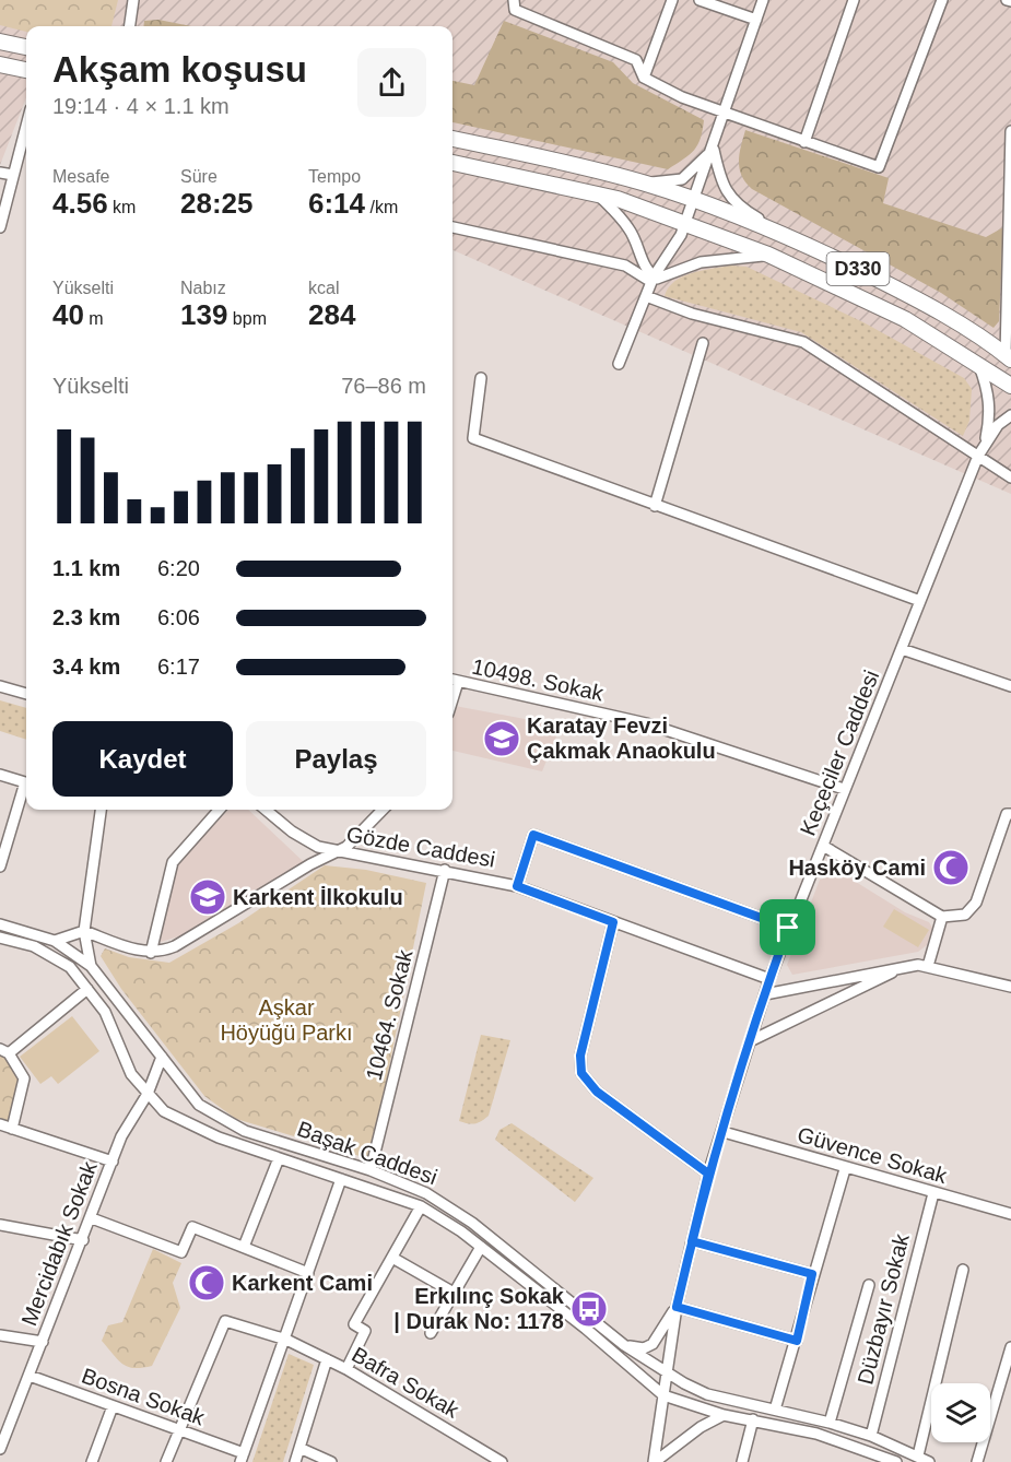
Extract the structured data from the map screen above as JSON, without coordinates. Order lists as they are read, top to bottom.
{
  "streets": {
    "highway": ["D330"],
    "street": [
      "10498. Sokak",
      "Keçeciler Caddesi",
      "Gözde Caddesi",
      "10464. Sokak",
      "Başak Caddesi",
      "Güvence Sokak",
      "Mercidabık Sokak",
      "Düzbayır Sokak",
      "Bafra Sokak",
      "Bosna Sokak"
    ]
  },
  "crossings": [
    ["10498. Sokak", "Keçeciler Caddesi"],
    ["Keçeciler Caddesi", "Gözde Caddesi"],
    ["Keçeciler Caddesi", "Başak Caddesi"],
    ["Keçeciler Caddesi", "Güvence Sokak"],
    ["Gözde Caddesi", "10464. Sokak"],
    ["10464. Sokak", "Başak Caddesi"],
    ["Başak Caddesi", "Mercidabık Sokak"],
    ["Başak Caddesi", "Düzbayır Sokak"],
    ["Güvence Sokak", "Düzbayır Sokak"],
    ["Mercidabık Sokak", "Bosna Sokak"],
    ["Bafra Sokak", "Bosna Sokak"]
  ],
  "parks": ["Aşkar Höyüğü Parkı"],
  "places": {
    "school or university": ["Karatay Fevzi Çakmak Anaokulu", "Karkent İlkokulu"],
    "mosque": ["Hasköy Cami", "Karkent Cami"],
    "bus stop": ["Erkılınç Sokak | Durak No: 1178"]
  },
  "page": {
    "heading": ["Akşam koşusu", "19:14 · 4 × 1.1 km"],
    "stats": [
      ["Mesafe", "4.56 km"],
      ["Süre", "28:25"],
      ["Tempo", "6:14 /km"],
      ["Yükselti", "40 m"],
      ["Nabız", "139 bpm"],
      ["kcal", "284"]
    ],
    "chart": ["Yükselti", "76–86 m"],
    "list": [
      {
        "name": "1.1 km",
        "note": "6:20"
      },
      {
        "name": "2.3 km",
        "note": "6:06"
      },
      {
        "name": "3.4 km",
        "note": "6:17"
      }
    ],
    "buttons": ["Kaydet", "Paylaş"]
  }
}
